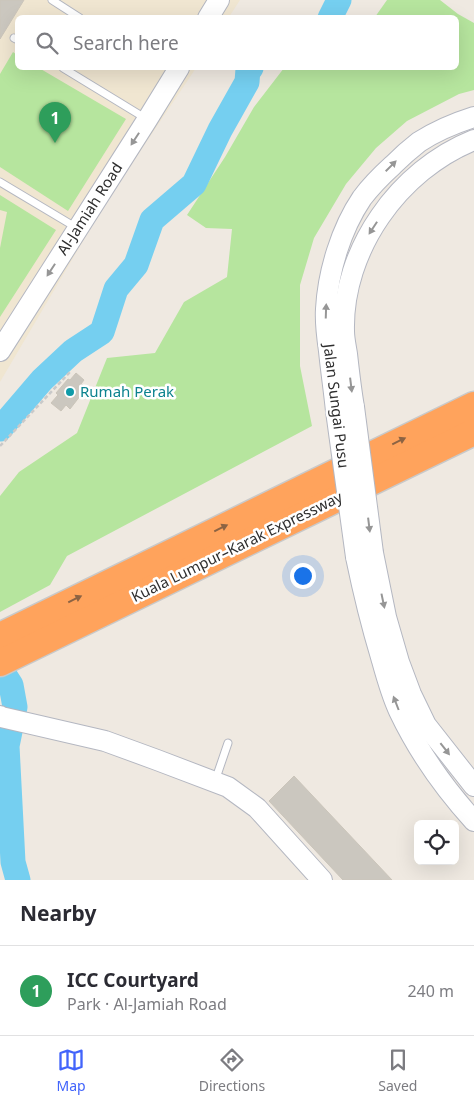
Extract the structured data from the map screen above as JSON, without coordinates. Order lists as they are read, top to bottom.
{
  "streets": {
    "highway": ["Kuala Lumpur–Karak Expressway"],
    "main road": ["Al-Jamiah Road", "Jalan Sungai Pusu"]
  },
  "one_way": ["Al-Jamiah Road"],
  "places": ["Rumah Perak"],
  "page": {
    "search": "Search here",
    "pins": "1",
    "heading": "Nearby",
    "list": [
      {
        "mark": "1",
        "name": "ICC Courtyard",
        "note": "Park · Al-Jamiah Road",
        "value": "240 m"
      }
    ],
    "nav": ["Map", "Directions", "Saved"]
  }
}
